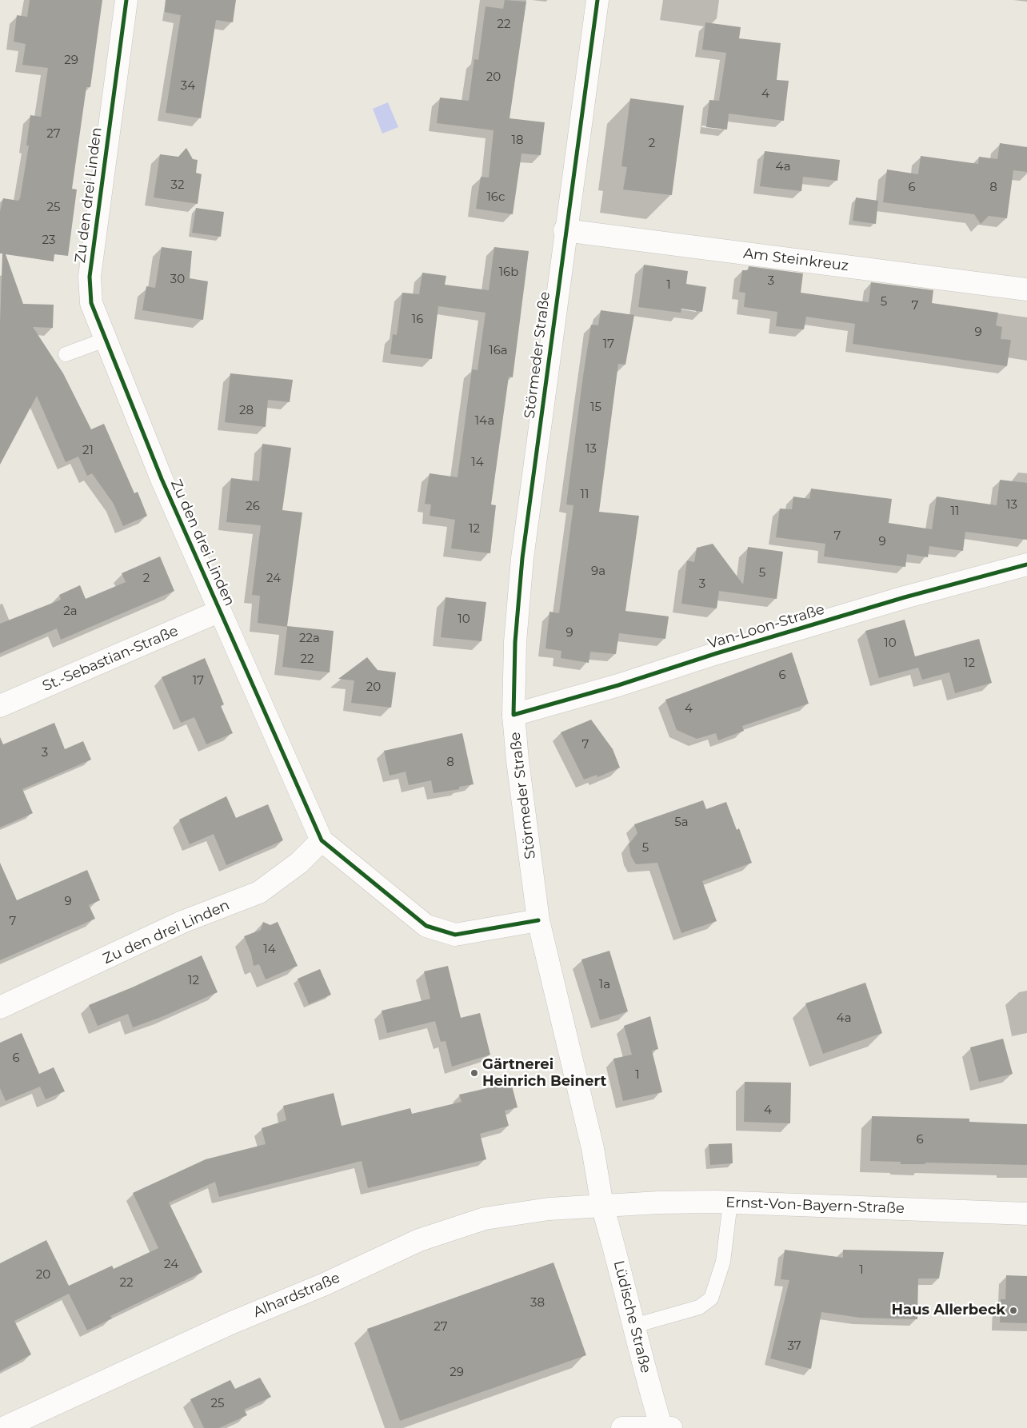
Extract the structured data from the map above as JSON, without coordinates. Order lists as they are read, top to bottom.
{
  "streets": {
    "street": [
      "Zu den drei Linden",
      "Am Steinkreuz",
      "Störmeder Straße",
      "Van-Loon-Straße",
      "St.-Sebastian-Straße",
      "Ernst-Von-Bayern-Straße",
      "Alhardstraße",
      "Lüdische Straße"
    ]
  },
  "crossings": [
    ["Zu den drei Linden", "Störmeder Straße"],
    ["Zu den drei Linden", "St.-Sebastian-Straße"],
    ["Am Steinkreuz", "Störmeder Straße"],
    ["Störmeder Straße", "Van-Loon-Straße"],
    ["Störmeder Straße", "Ernst-Von-Bayern-Straße"],
    ["Störmeder Straße", "Alhardstraße"],
    ["Störmeder Straße", "Lüdische Straße"],
    ["Ernst-Von-Bayern-Straße", "Alhardstraße"],
    ["Ernst-Von-Bayern-Straße", "Lüdische Straße"],
    ["Alhardstraße", "Lüdische Straße"]
  ],
  "places": ["Gärtnerei Heinrich Beinert", "Haus Allerbeck"],
  "house_numbers": [
    "22",
    "29",
    "20",
    "34",
    "4",
    "27",
    "18",
    "2",
    "4a",
    "32",
    "6",
    "8",
    "16c",
    "25",
    "23",
    "16b",
    "30",
    "3",
    "1",
    "5",
    "7",
    "16",
    "9",
    "17",
    "16a",
    "15",
    "28",
    "14a",
    "13",
    "21",
    "14",
    "11",
    "13",
    "26",
    "11",
    "12",
    "7",
    "9",
    "9a",
    "5",
    "2",
    "24",
    "3",
    "2a",
    "10",
    "9",
    "22a",
    "10",
    "22",
    "12",
    "6",
    "17",
    "20",
    "4",
    "7",
    "3",
    "8",
    "5a",
    "5",
    "9",
    "7",
    "14",
    "12",
    "1a",
    "4a",
    "6",
    "1",
    "4",
    "6",
    "24",
    "1",
    "20",
    "22",
    "38",
    "27",
    "37",
    "29",
    "25"
  ]
}
